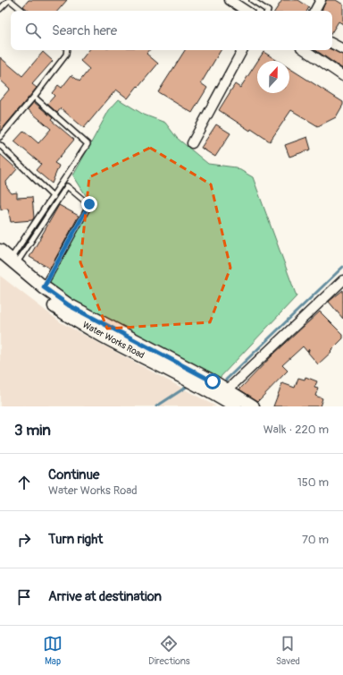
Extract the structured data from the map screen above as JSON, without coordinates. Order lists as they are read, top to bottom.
{
  "streets": {
    "main road": ["Water Works Road"]
  },
  "north": "top",
  "page": {
    "search": "Search here",
    "heading": ["3 min", "Walk · 220 m"],
    "list": [
      ["Continue", "Water Works Road", "150 m"],
      ["Turn right", "70 m"],
      "Arrive at destination"
    ],
    "nav": ["Map", "Directions", "Saved"]
  }
}
